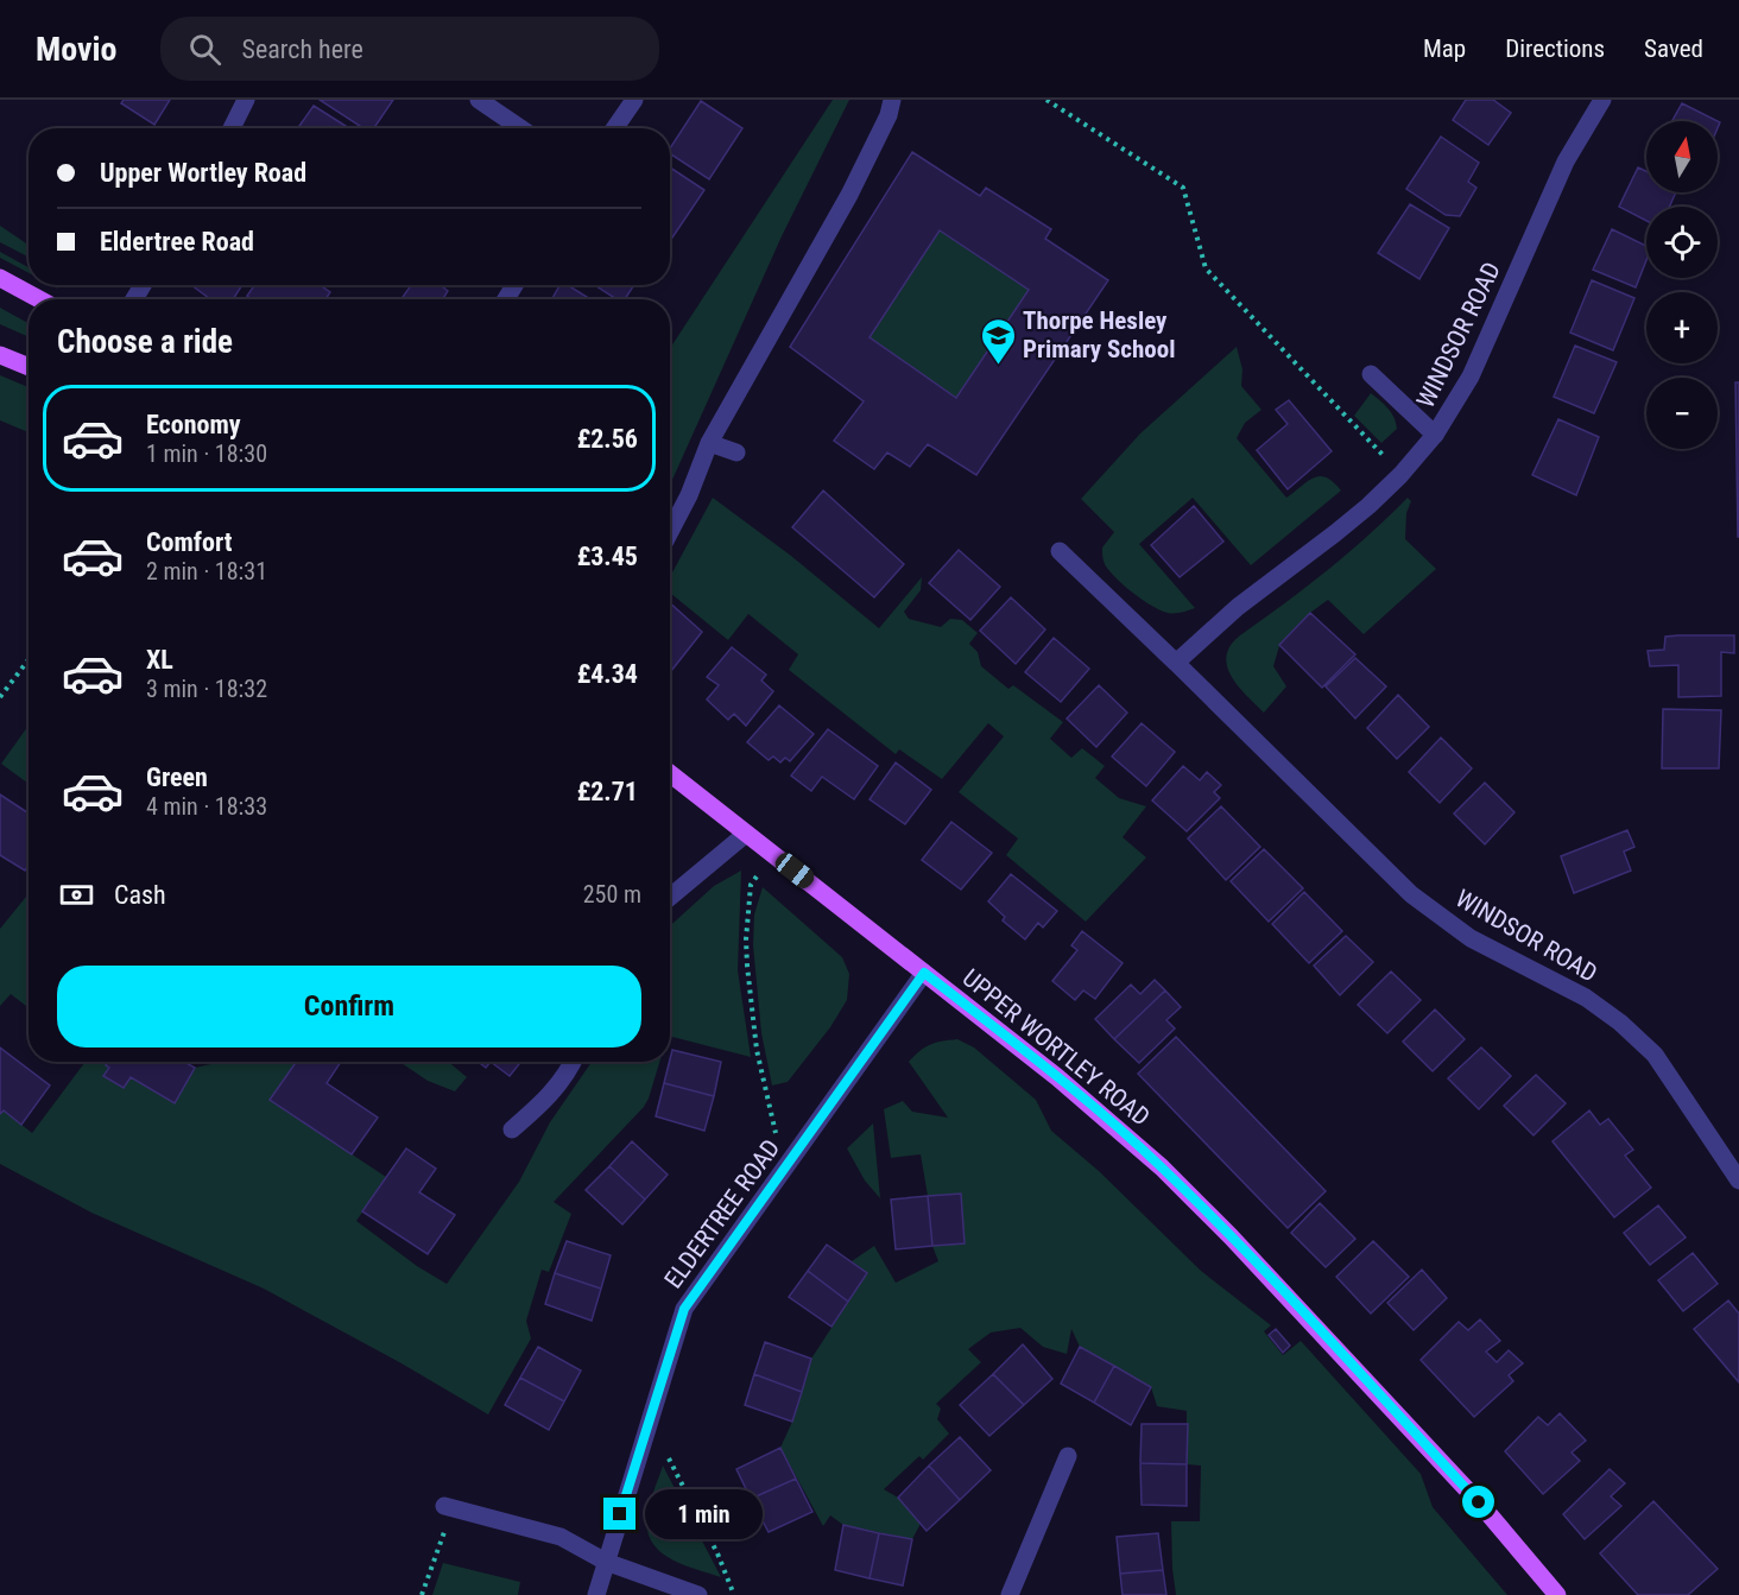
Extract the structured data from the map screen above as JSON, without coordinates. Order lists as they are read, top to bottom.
{
  "streets": {
    "main road": ["UPPER WORTLEY ROAD"],
    "street": ["WINDSOR ROAD", "ELDERTREE ROAD"]
  },
  "crossings": [
    ["UPPER WORTLEY ROAD", "ELDERTREE ROAD"]
  ],
  "places": {
    "school or university": ["Thorpe Hesley Primary School"]
  },
  "north": "top",
  "page": {
    "header": "Movio",
    "search": "Search here",
    "nav": ["Map", "Directions", "Saved"],
    "map_buttons": ["+", "−"],
    "banner": ["Upper Wortley Road", "Eldertree Road"],
    "heading": "Choose a ride",
    "list": [
      {
        "name": "Economy",
        "note": "1 min · 18:30",
        "value": "£2.56"
      },
      {
        "name": "Comfort",
        "note": "2 min · 18:31",
        "value": "£3.45"
      },
      {
        "name": "XL",
        "note": "3 min · 18:32",
        "value": "£4.34"
      },
      {
        "name": "Green",
        "note": "4 min · 18:33",
        "value": "£2.71"
      }
    ],
    "pay": ["Cash", "250 m"],
    "buttons": "Confirm",
    "bubble": "1 min"
  }
}
